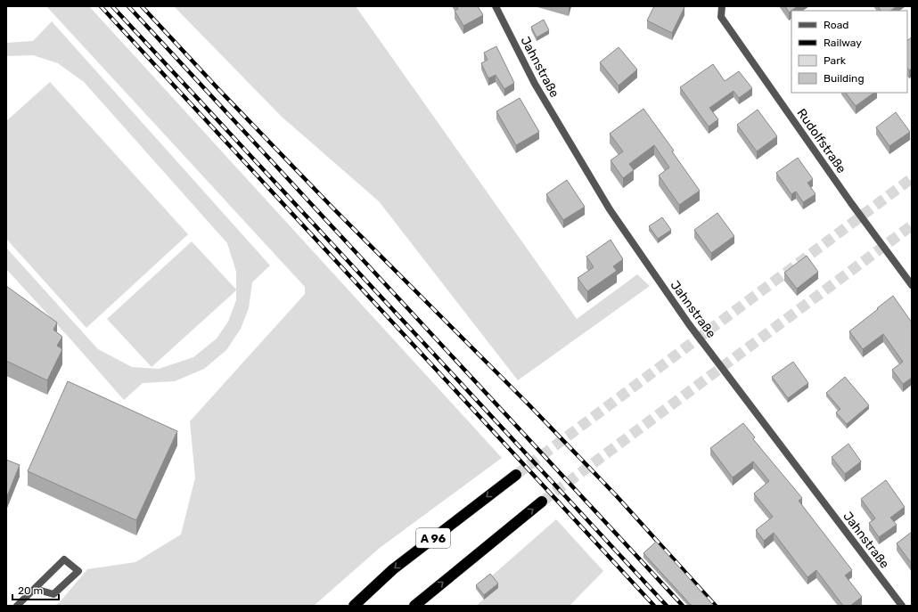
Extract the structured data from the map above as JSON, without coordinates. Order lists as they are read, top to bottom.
{
  "streets": {
    "highway": ["A 96"],
    "street": ["Jahnstraße", "Rudolfstraße"]
  },
  "legend": [
    "Road",
    "Railway",
    "Park",
    "Building"
  ],
  "scale_bar": "20 m"
}
